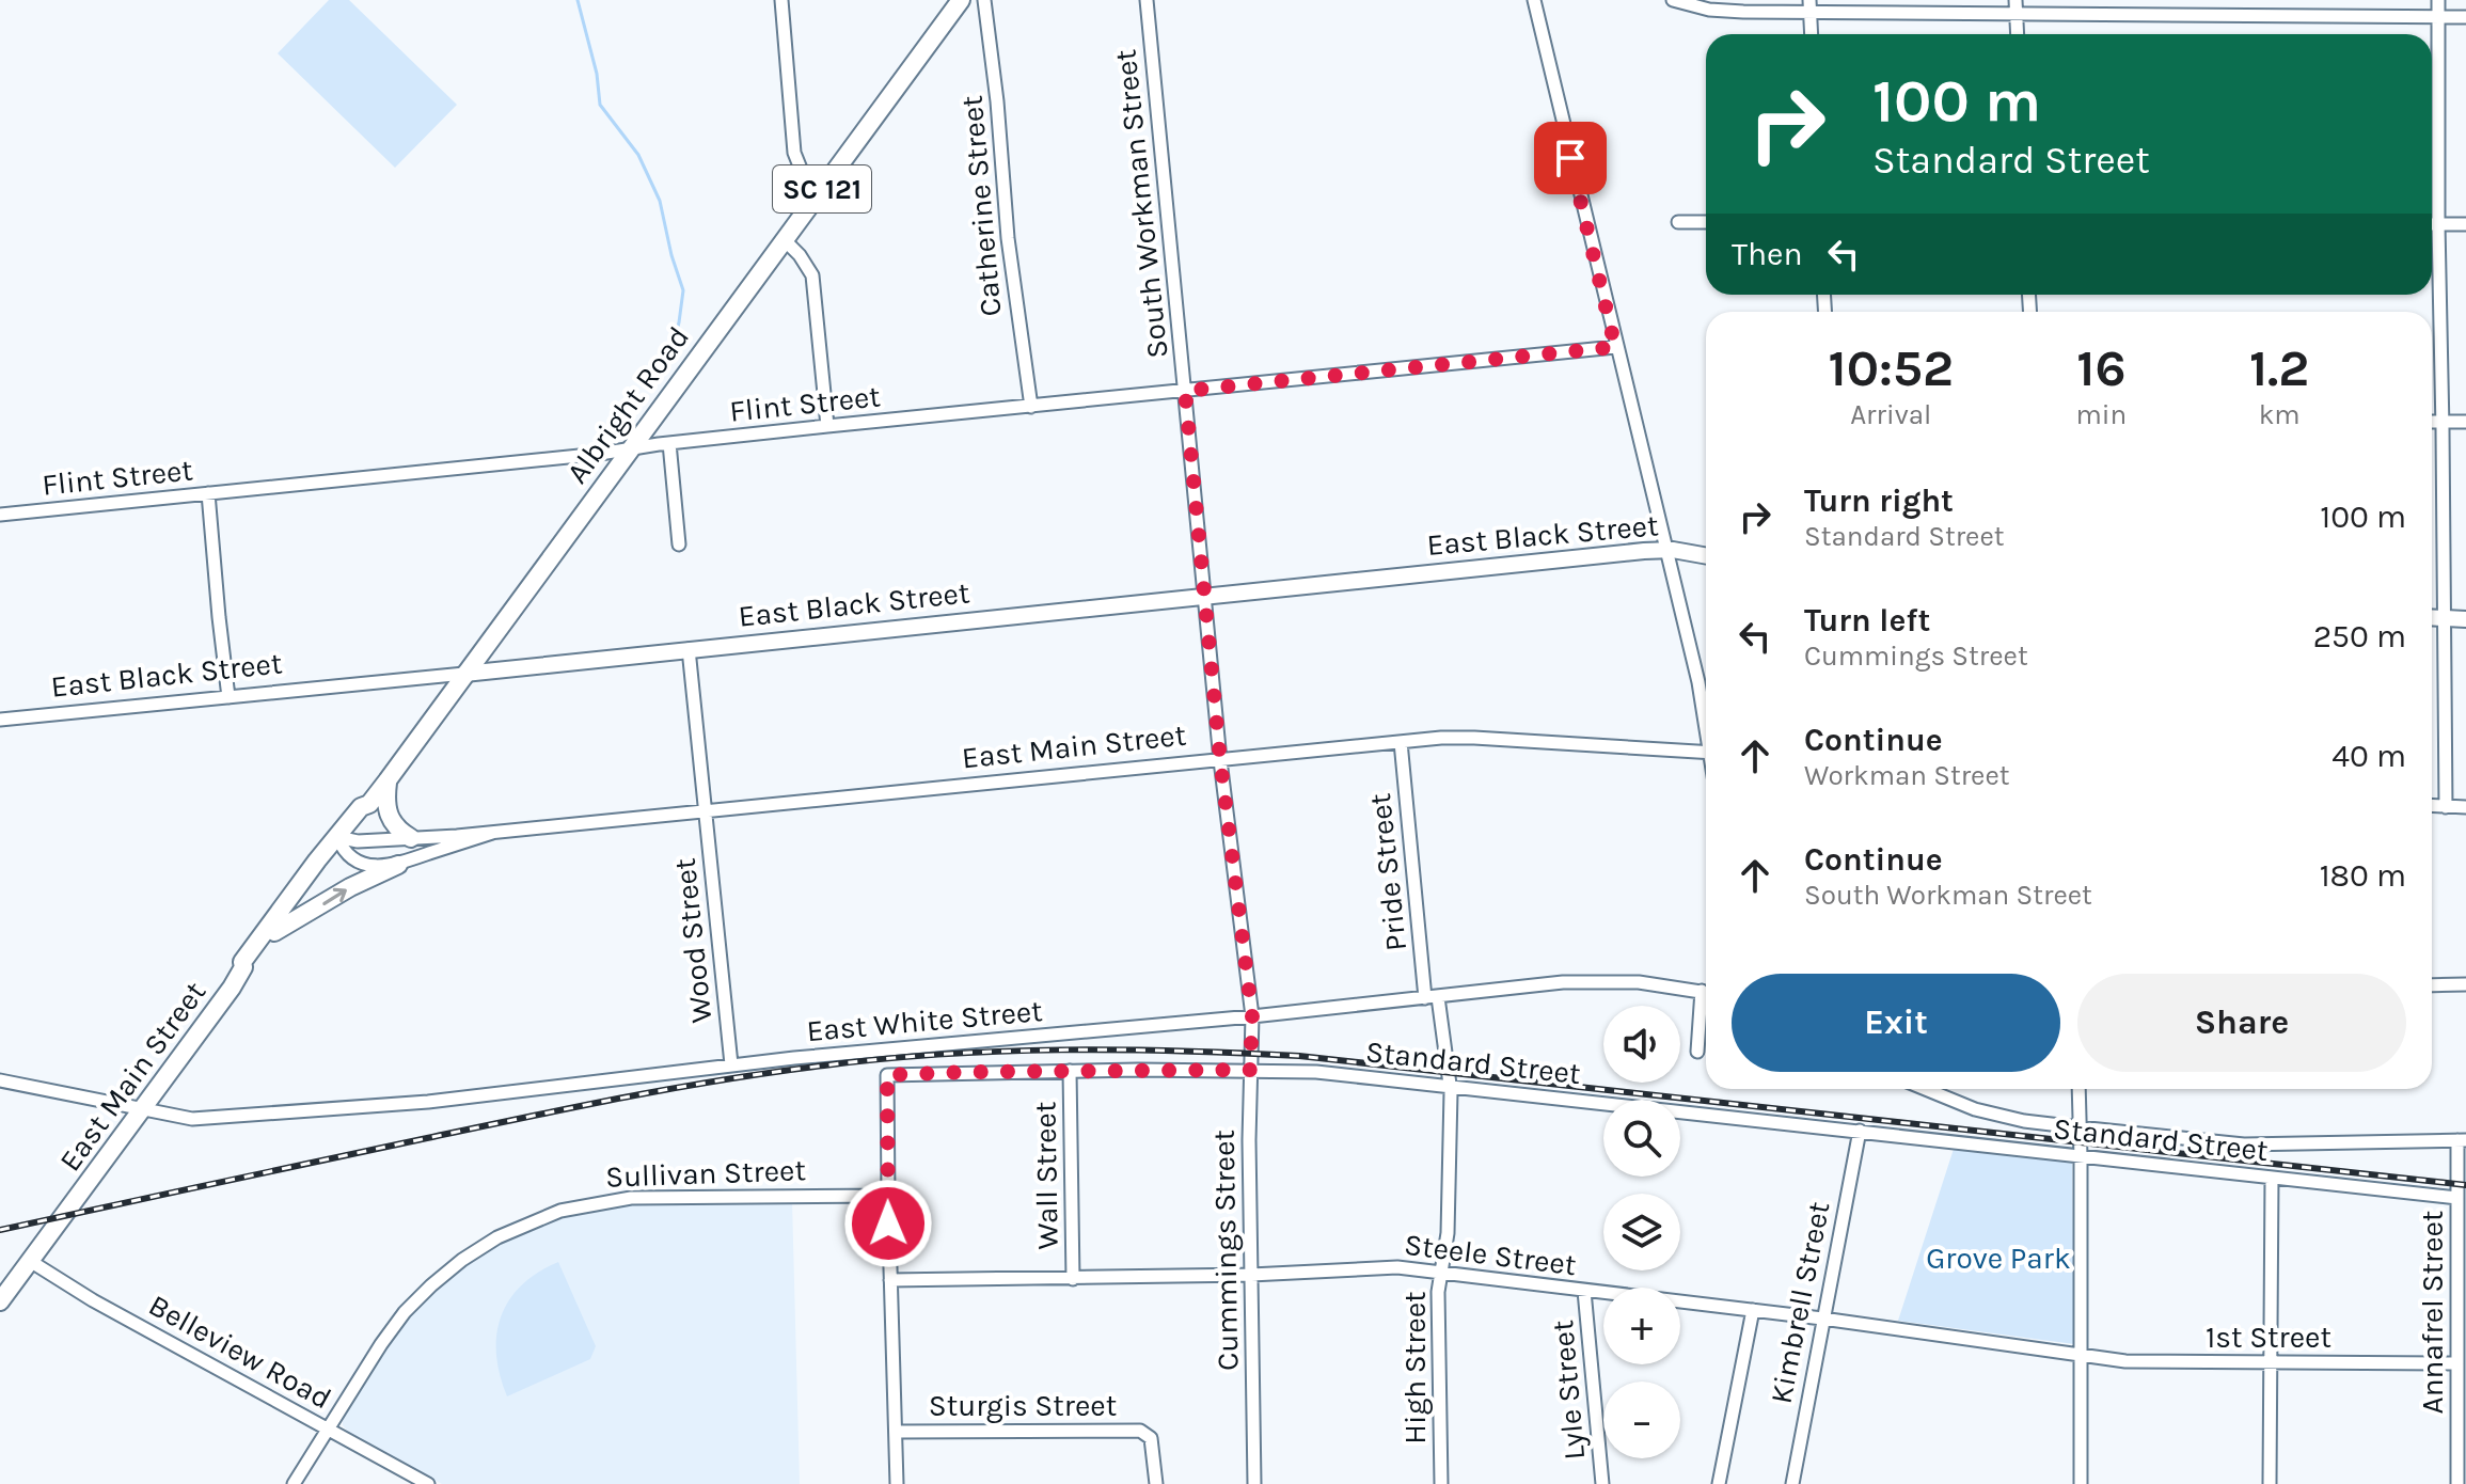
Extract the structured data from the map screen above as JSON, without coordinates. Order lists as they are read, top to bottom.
{
  "streets": {
    "highway": ["SC 121", "Albright Road", "East Main Street"],
    "main road": ["East Black Street"],
    "street": [
      "South Workman Street",
      "Catherine Street",
      "Flint Street",
      "Pride Street",
      "Wood Street",
      "East White Street",
      "Standard Street",
      "Sullivan Street",
      "Wall Street",
      "Cummings Street",
      "Steele Street",
      "Kimbrell Street",
      "Annafrel Street",
      "1st Street",
      "Belleview Road",
      "High Street",
      "Lyle Street",
      "Sturgis Street"
    ]
  },
  "crossings": [
    ["South Workman Street", "Flint Street"],
    ["South Workman Street", "East Black Street"],
    ["South Workman Street", "East Main Street"],
    ["South Workman Street", "East White Street"],
    ["South Workman Street", "Cummings Street"],
    ["Catherine Street", "Flint Street"],
    ["Flint Street", "Albright Road"],
    ["Albright Road", "East Black Street"],
    ["Albright Road", "East Main Street"],
    ["East Black Street", "Wood Street"],
    ["East Main Street", "Pride Street"],
    ["East Main Street", "Wood Street"],
    ["East Main Street", "East White Street"],
    ["East Main Street", "Belleview Road"],
    ["Pride Street", "East White Street"],
    ["Pride Street", "High Street"],
    ["Wood Street", "East White Street"],
    ["East White Street", "Cummings Street"],
    ["East White Street", "High Street"],
    ["Standard Street", "Sullivan Street"],
    ["Standard Street", "Wall Street"],
    ["Standard Street", "Cummings Street"],
    ["Standard Street", "Kimbrell Street"],
    ["Standard Street", "Annafrel Street"],
    ["Standard Street", "High Street"],
    ["Sullivan Street", "Belleview Road"],
    ["Wall Street", "Steele Street"],
    ["Cummings Street", "Steele Street"],
    ["Steele Street", "Kimbrell Street"],
    ["Steele Street", "1st Street"],
    ["Steele Street", "High Street"],
    ["Steele Street", "Lyle Street"],
    ["Annafrel Street", "1st Street"]
  ],
  "parks": ["Grove Park"],
  "page": {
    "turn": ["100 m", "Standard Street"],
    "then": "Then",
    "eta": [
      "10:52",
      "Arrival",
      "16",
      "min",
      "1.2",
      "km"
    ],
    "list": [
      {
        "name": "Turn right",
        "note": "Standard Street",
        "value": "100 m"
      },
      {
        "name": "Turn left",
        "note": "Cummings Street",
        "value": "250 m"
      },
      {
        "name": "Continue",
        "note": "Workman Street",
        "value": "40 m"
      },
      {
        "name": "Continue",
        "note": "South Workman Street",
        "value": "180 m"
      }
    ],
    "buttons": ["Exit", "Share"],
    "map_buttons": ["+", "−"]
  }
}
